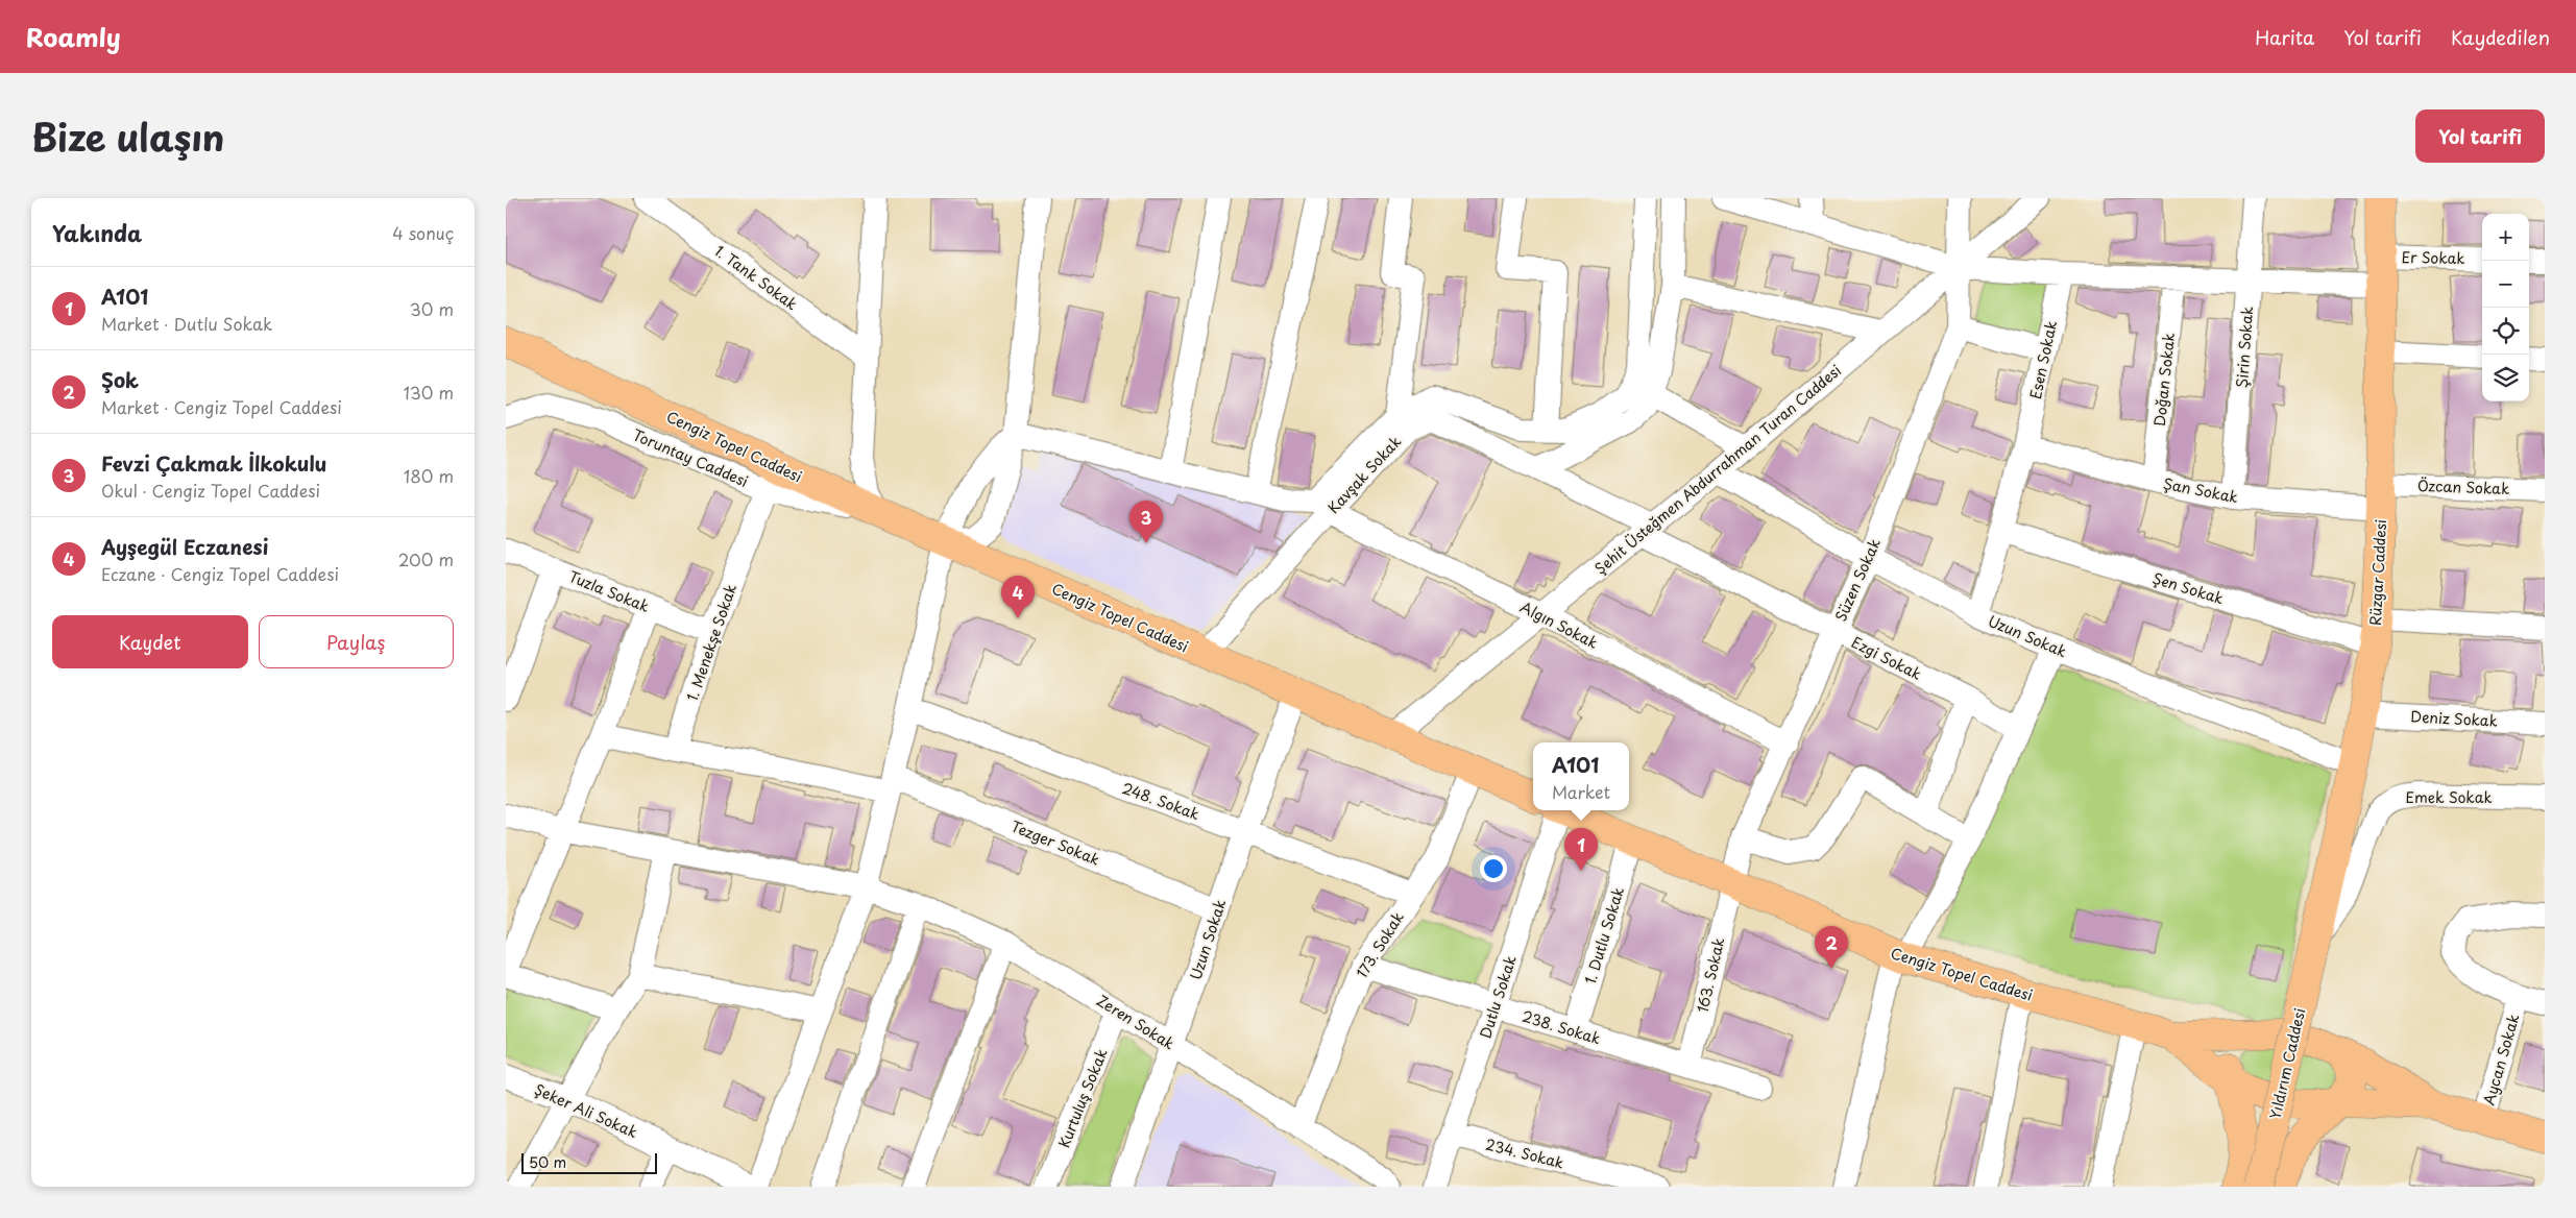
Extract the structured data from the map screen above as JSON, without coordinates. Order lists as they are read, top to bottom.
{
  "streets": {
    "main road": ["Cengiz Topel Caddesi", "Rüzgar Caddesi", "Yıldırım Caddesi"],
    "street": [
      "Er Sokak",
      "1. Tank Sokak",
      "Şirin Sokak",
      "Esen Sokak",
      "Doğan Sokak",
      "Toruntay Caddesi",
      "Şehit Üsteğmen Abdurrahman Turan Caddesi",
      "Kavşak Sokak",
      "Özcan Sokak",
      "Şan Sokak",
      "Süzen Sokak",
      "Şen Sokak",
      "Tuzla Sokak",
      "Algın Sokak",
      "Uzun Sokak",
      "1. Menekşe Sokak",
      "Ezgi Sokak",
      "Deniz Sokak",
      "Emek Sokak",
      "248. Sokak",
      "Tezger Sokak",
      "1. Dutlu Sokak",
      "173. Sokak",
      "163. Sokak",
      "Dutlu Sokak",
      "Zeren Sokak",
      "238. Sokak",
      "Aycan Sokak",
      "Kurtuluş Sokak",
      "Şeker Ali Sokak",
      "234. Sokak"
    ]
  },
  "crossings": [
    ["Er Sokak", "Rüzgar Caddesi"],
    ["Şirin Sokak", "Şan Sokak"],
    ["Esen Sokak", "Şan Sokak"],
    ["Esen Sokak", "Şen Sokak"],
    ["Esen Sokak", "Uzun Sokak"],
    ["Doğan Sokak", "Şan Sokak"],
    ["Cengiz Topel Caddesi", "Toruntay Caddesi"],
    ["Cengiz Topel Caddesi", "Şehit Üsteğmen Abdurrahman Turan Caddesi"],
    ["Cengiz Topel Caddesi", "Kavşak Sokak"],
    ["Cengiz Topel Caddesi", "Süzen Sokak"],
    ["Cengiz Topel Caddesi", "Uzun Sokak"],
    ["Cengiz Topel Caddesi", "1. Menekşe Sokak"],
    ["Cengiz Topel Caddesi", "1. Dutlu Sokak"],
    ["Cengiz Topel Caddesi", "173. Sokak"],
    ["Cengiz Topel Caddesi", "163. Sokak"],
    ["Toruntay Caddesi", "1. Menekşe Sokak"],
    ["Şehit Üsteğmen Abdurrahman Turan Caddesi", "Kavşak Sokak"],
    ["Şehit Üsteğmen Abdurrahman Turan Caddesi", "Süzen Sokak"],
    ["Şehit Üsteğmen Abdurrahman Turan Caddesi", "Algın Sokak"],
    ["Şehit Üsteğmen Abdurrahman Turan Caddesi", "Uzun Sokak"],
    ["Şehit Üsteğmen Abdurrahman Turan Caddesi", "Ezgi Sokak"],
    ["Kavşak Sokak", "Algın Sokak"],
    ["Kavşak Sokak", "Ezgi Sokak"],
    ["Özcan Sokak", "Şan Sokak"],
    ["Özcan Sokak", "Rüzgar Caddesi"],
    ["Şan Sokak", "Rüzgar Caddesi"],
    ["Rüzgar Caddesi", "Şen Sokak"],
    ["Rüzgar Caddesi", "Uzun Sokak"],
    ["Rüzgar Caddesi", "Deniz Sokak"],
    ["Rüzgar Caddesi", "Emek Sokak"],
    ["Rüzgar Caddesi", "Yıldırım Caddesi"],
    ["Süzen Sokak", "Algın Sokak"],
    ["Süzen Sokak", "Uzun Sokak"],
    ["Süzen Sokak", "Ezgi Sokak"],
    ["Süzen Sokak", "163. Sokak"],
    ["Tuzla Sokak", "1. Menekşe Sokak"],
    ["Uzun Sokak", "248. Sokak"],
    ["Uzun Sokak", "Tezger Sokak"],
    ["Uzun Sokak", "Zeren Sokak"],
    ["1. Menekşe Sokak", "Tezger Sokak"],
    ["Emek Sokak", "Yıldırım Caddesi"],
    ["248. Sokak", "173. Sokak"],
    ["1. Dutlu Sokak", "238. Sokak"],
    ["173. Sokak", "Zeren Sokak"],
    ["173. Sokak", "238. Sokak"],
    ["163. Sokak", "238. Sokak"],
    ["Dutlu Sokak", "238. Sokak"],
    ["Dutlu Sokak", "234. Sokak"],
    ["Zeren Sokak", "Kurtuluş Sokak"]
  ],
  "scale_bar": "50 m",
  "page": {
    "header": "Roamly",
    "nav": ["Harita", "Yol tarifi", "Kaydedilen"],
    "title": "Bize ulaşın",
    "buttons": [
      "Yol tarifi",
      ["Kaydet", "Paylaş"]
    ],
    "heading": ["Yakında", "4 sonuç"],
    "map_buttons": ["+", "−"],
    "list": [
      {
        "mark": "1",
        "name": "A101",
        "note": "Market · Dutlu Sokak",
        "value": "30 m"
      },
      {
        "mark": "2",
        "name": "Şok",
        "note": "Market · Cengiz Topel Caddesi",
        "value": "130 m"
      },
      {
        "mark": "3",
        "name": "Fevzi Çakmak İlkokulu",
        "note": "Okul · Cengiz Topel Caddesi",
        "value": "180 m"
      },
      {
        "mark": "4",
        "name": "Ayşegül Eczanesi",
        "note": "Eczane · Cengiz Topel Caddesi",
        "value": "200 m"
      }
    ],
    "pins": [
      "3",
      "4",
      "1",
      "2"
    ],
    "popup": ["A101", "Market"],
    "scale": "50 m"
  }
}
